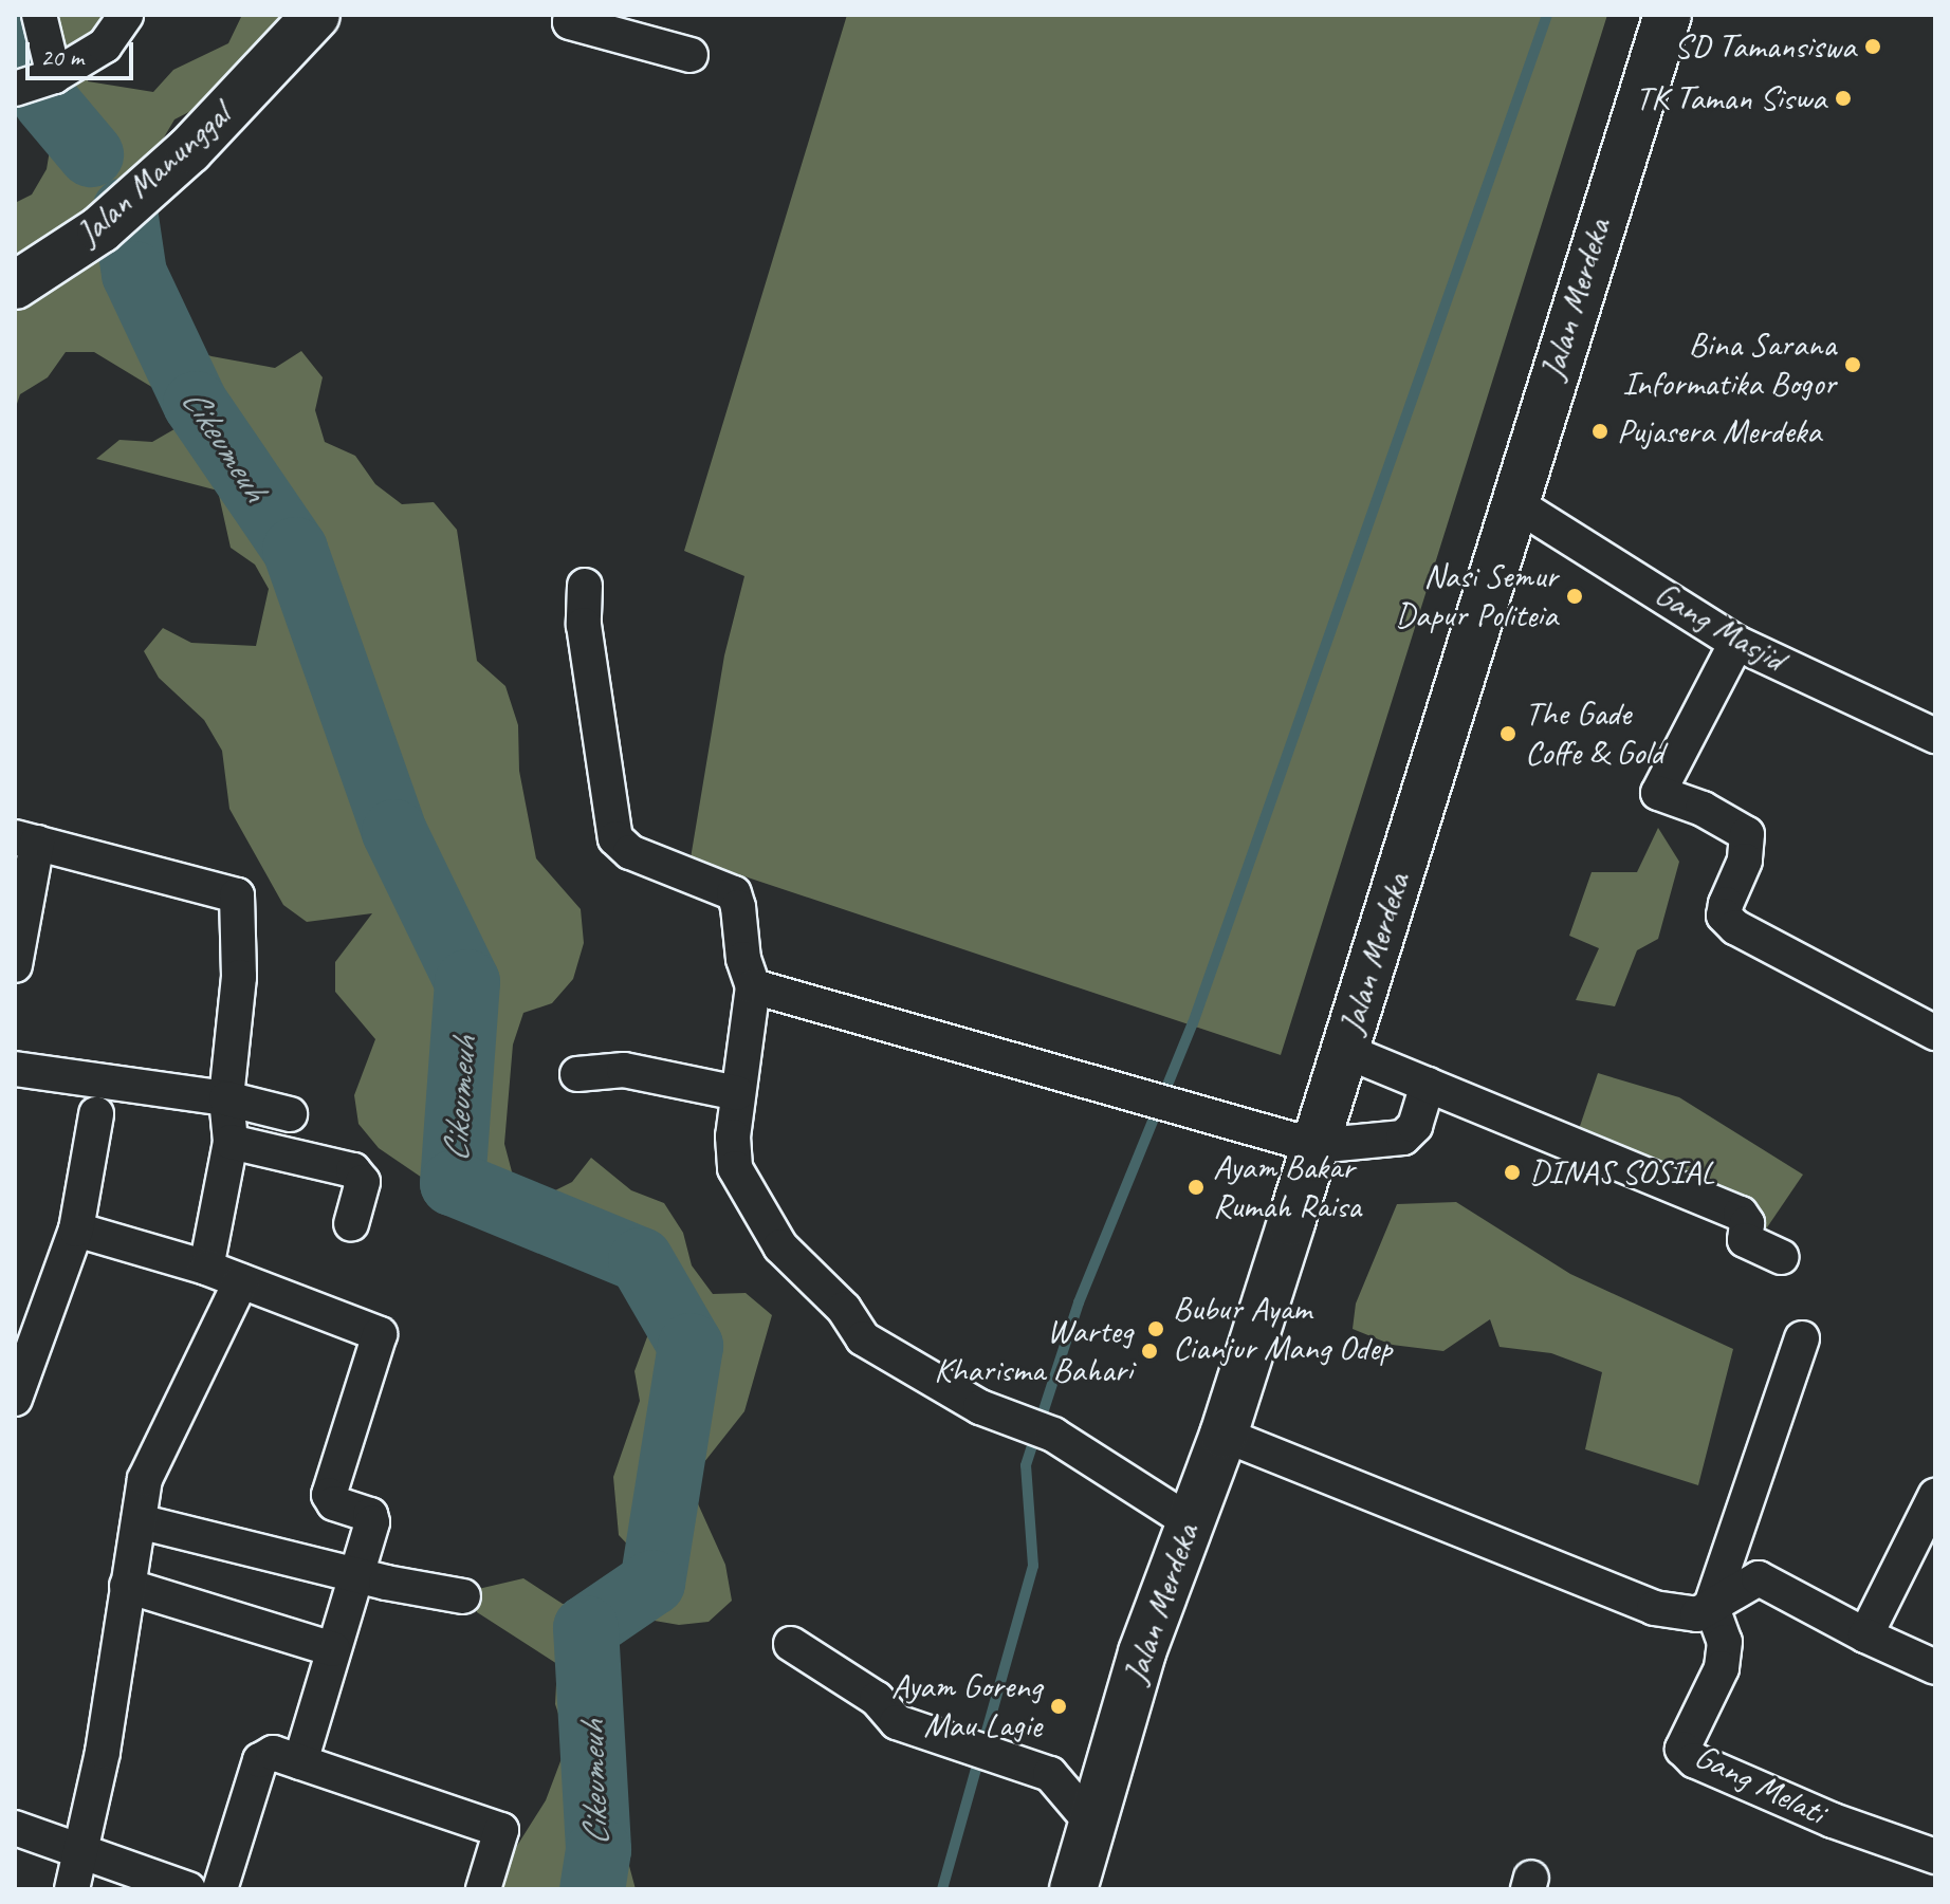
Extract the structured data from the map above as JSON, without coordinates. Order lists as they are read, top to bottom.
{
  "streets": {
    "main road": ["Jalan Manunggal", "Jalan Merdeka"],
    "street": ["Gang Masjid", "Gang Melati"]
  },
  "crossings": [
    ["Jalan Merdeka", "Gang Masjid"]
  ],
  "water": ["Cikeumeuh"],
  "places": [
    "SD Tamansiswa",
    "TK Taman Siswa",
    "Bina Sarana Informatika Bogor",
    "Pujasera Merdeka",
    "Nasi Semur Dapur Politeia",
    "The Gade Coffe & Gold",
    "DINAS SOSIAL",
    "Ayam Bakar Rumah Raisa",
    "Bubur Ayam Cianjur Mang Odep",
    "Warteg Kharisma Bahari",
    "Ayam Goreng Mau Lagie"
  ],
  "scale_bar": "20 m"
}
